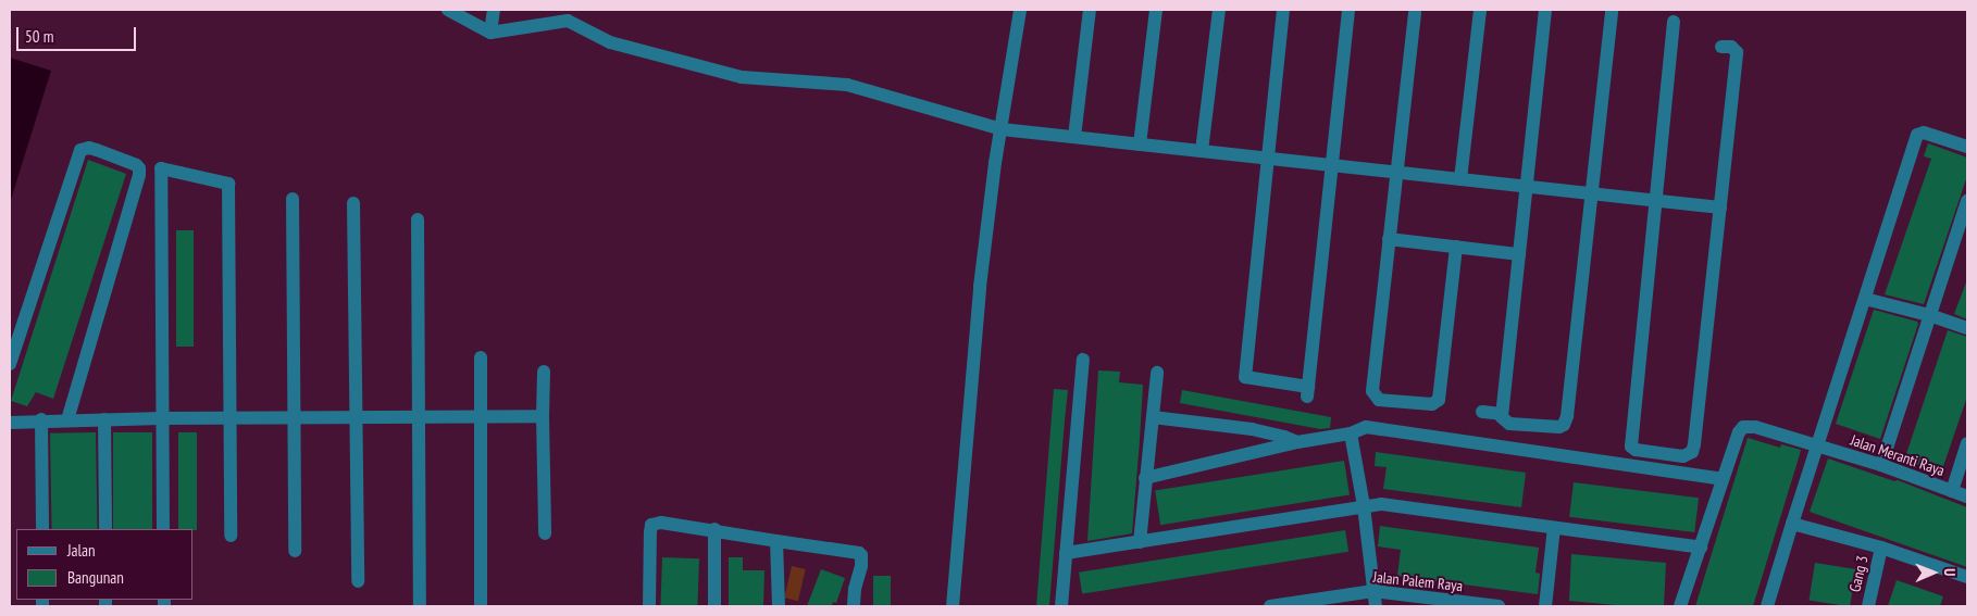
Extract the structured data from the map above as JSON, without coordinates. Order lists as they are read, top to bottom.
{
  "streets": {
    "street": ["Jalan Meranti Raya", "Gang 3", "Jalan Palem Raya"]
  },
  "legend": ["Jalan", "Bangunan"],
  "scale_bar": "50 m",
  "north": "right"
}
